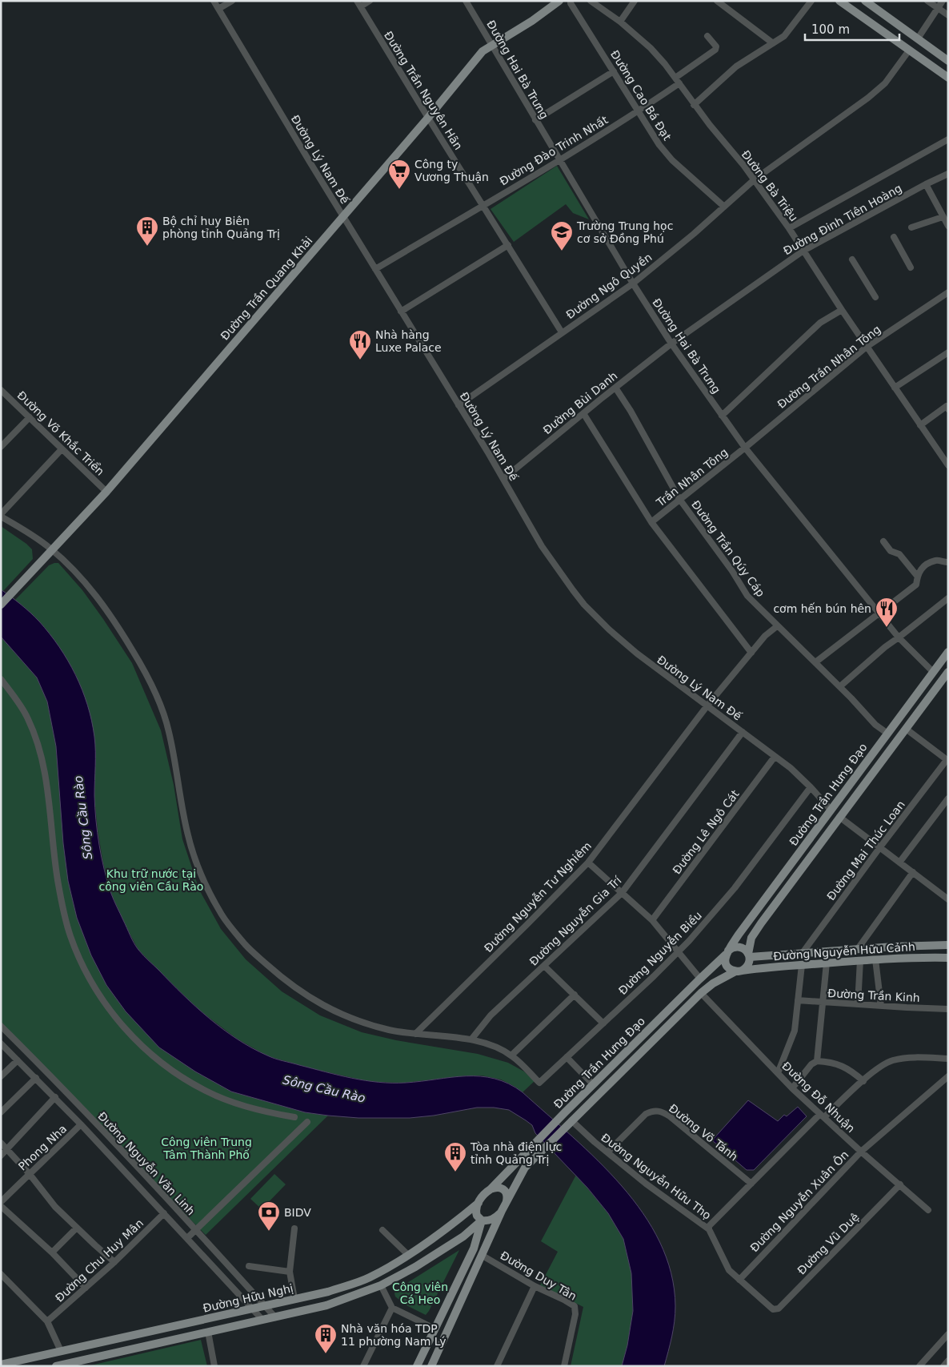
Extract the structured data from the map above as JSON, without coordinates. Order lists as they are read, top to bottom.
{
  "streets": {
    "main road": [
      "Đường Trần Quang Khải",
      "Đường Trần Hưng Đạo",
      "Đường Nguyễn Hữu Cảnh",
      "Đường Hữu Nghị"
    ],
    "street": [
      "Đường Hai Bà Trưng",
      "Đường Trần Nguyên Hãn",
      "Đường Cao Bá Đạt",
      "Đường Đào Trinh Nhất",
      "Đường Lý Nam Đế",
      "Đường Bà Triệu",
      "Đường Đinh Tiên Hoàng",
      "Đường Ngô Quyền",
      "Đường Trần Nhân Tông",
      "Đường Bùi Danh",
      "Đường Võ Khắc Triển",
      "Trần Nhân Tông",
      "Đường Trần Qúy Cáp",
      "Đường Lê Ngô Cát",
      "Đường Mai Thúc Loan",
      "Đường Nguyễn Tư Nghiêm",
      "Đường Nguyễn Gia Trí",
      "Đường Nguyễn Biểu",
      "Đường Trần Kinh",
      "Đường Đỗ Nhuận",
      "Đường Võ Tánh",
      "Phong Nha",
      "Đường Nguyễn Văn Linh",
      "Đường Nguyễn Hữu Thọ",
      "Đường Nguyễn Xuân Ôn",
      "Đường Vũ Duệ",
      "Đường Chu Huy Mân",
      "Đường Duy Tân"
    ]
  },
  "crossings": [
    ["Đường Hai Bà Trưng", "Đường Đào Trinh Nhất"],
    ["Đường Hai Bà Trưng", "Đường Đinh Tiên Hoàng"],
    ["Đường Hai Bà Trưng", "Đường Ngô Quyền"],
    ["Đường Hai Bà Trưng", "Đường Trần Quang Khải"],
    ["Đường Hai Bà Trưng", "Đường Trần Nhân Tông"],
    ["Đường Hai Bà Trưng", "Đường Bùi Danh"],
    ["Đường Hai Bà Trưng", "Trần Nhân Tông"],
    ["Đường Hai Bà Trưng", "Đường Trần Hưng Đạo"],
    ["Đường Trần Nguyên Hãn", "Đường Đào Trinh Nhất"],
    ["Đường Trần Nguyên Hãn", "Đường Ngô Quyền"],
    ["Đường Trần Nguyên Hãn", "Đường Trần Quang Khải"],
    ["Đường Cao Bá Đạt", "Đường Đào Trinh Nhất"],
    ["Đường Cao Bá Đạt", "Đường Ngô Quyền"],
    ["Đường Đào Trinh Nhất", "Đường Lý Nam Đế"],
    ["Đường Đào Trinh Nhất", "Đường Bà Triệu"],
    ["Đường Lý Nam Đế", "Đường Ngô Quyền"],
    ["Đường Lý Nam Đế", "Đường Trần Quang Khải"],
    ["Đường Lý Nam Đế", "Đường Bùi Danh"],
    ["Đường Lý Nam Đế", "Đường Trần Hưng Đạo"],
    ["Đường Lý Nam Đế", "Đường Lê Ngô Cát"],
    ["Đường Lý Nam Đế", "Đường Nguyễn Tư Nghiêm"],
    ["Đường Lý Nam Đế", "Đường Nguyễn Gia Trí"],
    ["Đường Lý Nam Đế", "Đường Nguyễn Biểu"],
    ["Đường Bà Triệu", "Đường Đinh Tiên Hoàng"],
    ["Đường Bà Triệu", "Đường Ngô Quyền"],
    ["Đường Bà Triệu", "Đường Trần Nhân Tông"],
    ["Đường Đinh Tiên Hoàng", "Đường Bùi Danh"],
    ["Đường Trần Quang Khải", "Đường Võ Khắc Triển"],
    ["Đường Trần Nhân Tông", "Trần Nhân Tông"],
    ["Đường Bùi Danh", "Đường Trần Qúy Cáp"],
    ["Trần Nhân Tông", "Đường Trần Qúy Cáp"],
    ["Đường Trần Qúy Cáp", "Đường Trần Hưng Đạo"],
    ["Đường Trần Qúy Cáp", "Đường Nguyễn Tư Nghiêm"],
    ["Đường Trần Hưng Đạo", "Đường Nguyễn Hữu Cảnh"],
    ["Đường Trần Hưng Đạo", "Đường Đỗ Nhuận"],
    ["Đường Trần Hưng Đạo", "Đường Nguyễn Hữu Thọ"],
    ["Đường Trần Hưng Đạo", "Đường Hữu Nghị"],
    ["Đường Mai Thúc Loan", "Đường Nguyễn Hữu Cảnh"],
    ["Đường Đỗ Nhuận", "Đường Nguyễn Xuân Ôn"],
    ["Đường Đỗ Nhuận", "Đường Vũ Duệ"],
    ["Đường Võ Tánh", "Đường Nguyễn Hữu Thọ"],
    ["Phong Nha", "Đường Nguyễn Văn Linh"],
    ["Đường Nguyễn Văn Linh", "Đường Chu Huy Mân"],
    ["Đường Nguyễn Văn Linh", "Đường Hữu Nghị"],
    ["Đường Nguyễn Hữu Thọ", "Đường Nguyễn Xuân Ôn"],
    ["Đường Nguyễn Hữu Thọ", "Đường Vũ Duệ"]
  ],
  "water": ["Sông Cầu Rào"],
  "parks": ["Khu trữ nước tại công viên Cầu Rào", "Công viên Trung Tâm Thành Phố", "Công viên Cá Heo"],
  "places": {
    "supermarket": ["Công ty Vương Thuận"],
    "building": ["Bộ chỉ huy Biên phòng tỉnh Quảng Trị", "Tòa nhà điện lực tỉnh Quảng Trị", "Nhà văn hóa TDP 11 phường Nam Lý"],
    "school or university": ["Trường Trung học cơ sở Đồng Phú"],
    "restaurant": ["Nhà hàng Luxe Palace", "cơm hến bún hên"],
    "bank": ["BIDV"]
  },
  "scale_bar": "100 m"
}
